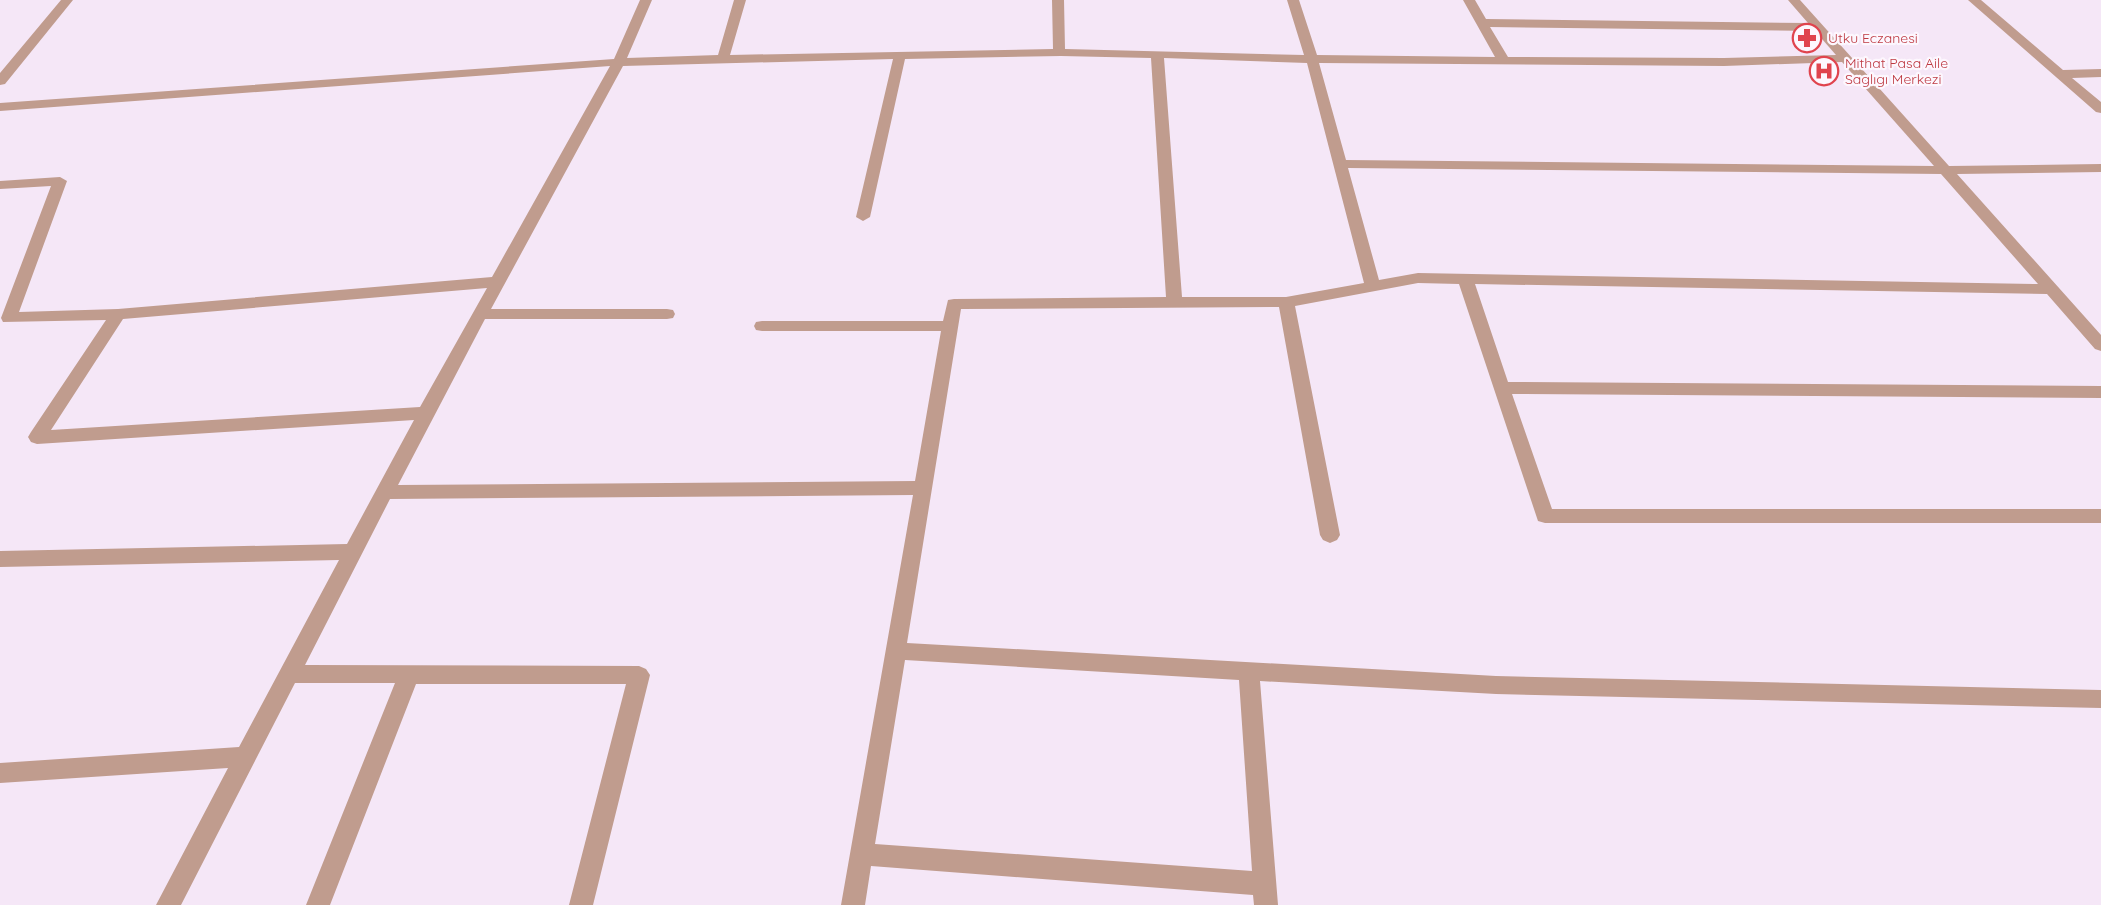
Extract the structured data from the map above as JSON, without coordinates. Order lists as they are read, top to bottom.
{
  "places": {
    "pharmacy": ["Utku Eczanesi"],
    "hospital": ["Mithat Pasa Aile Saglıgı Merkezi"]
  }
}
